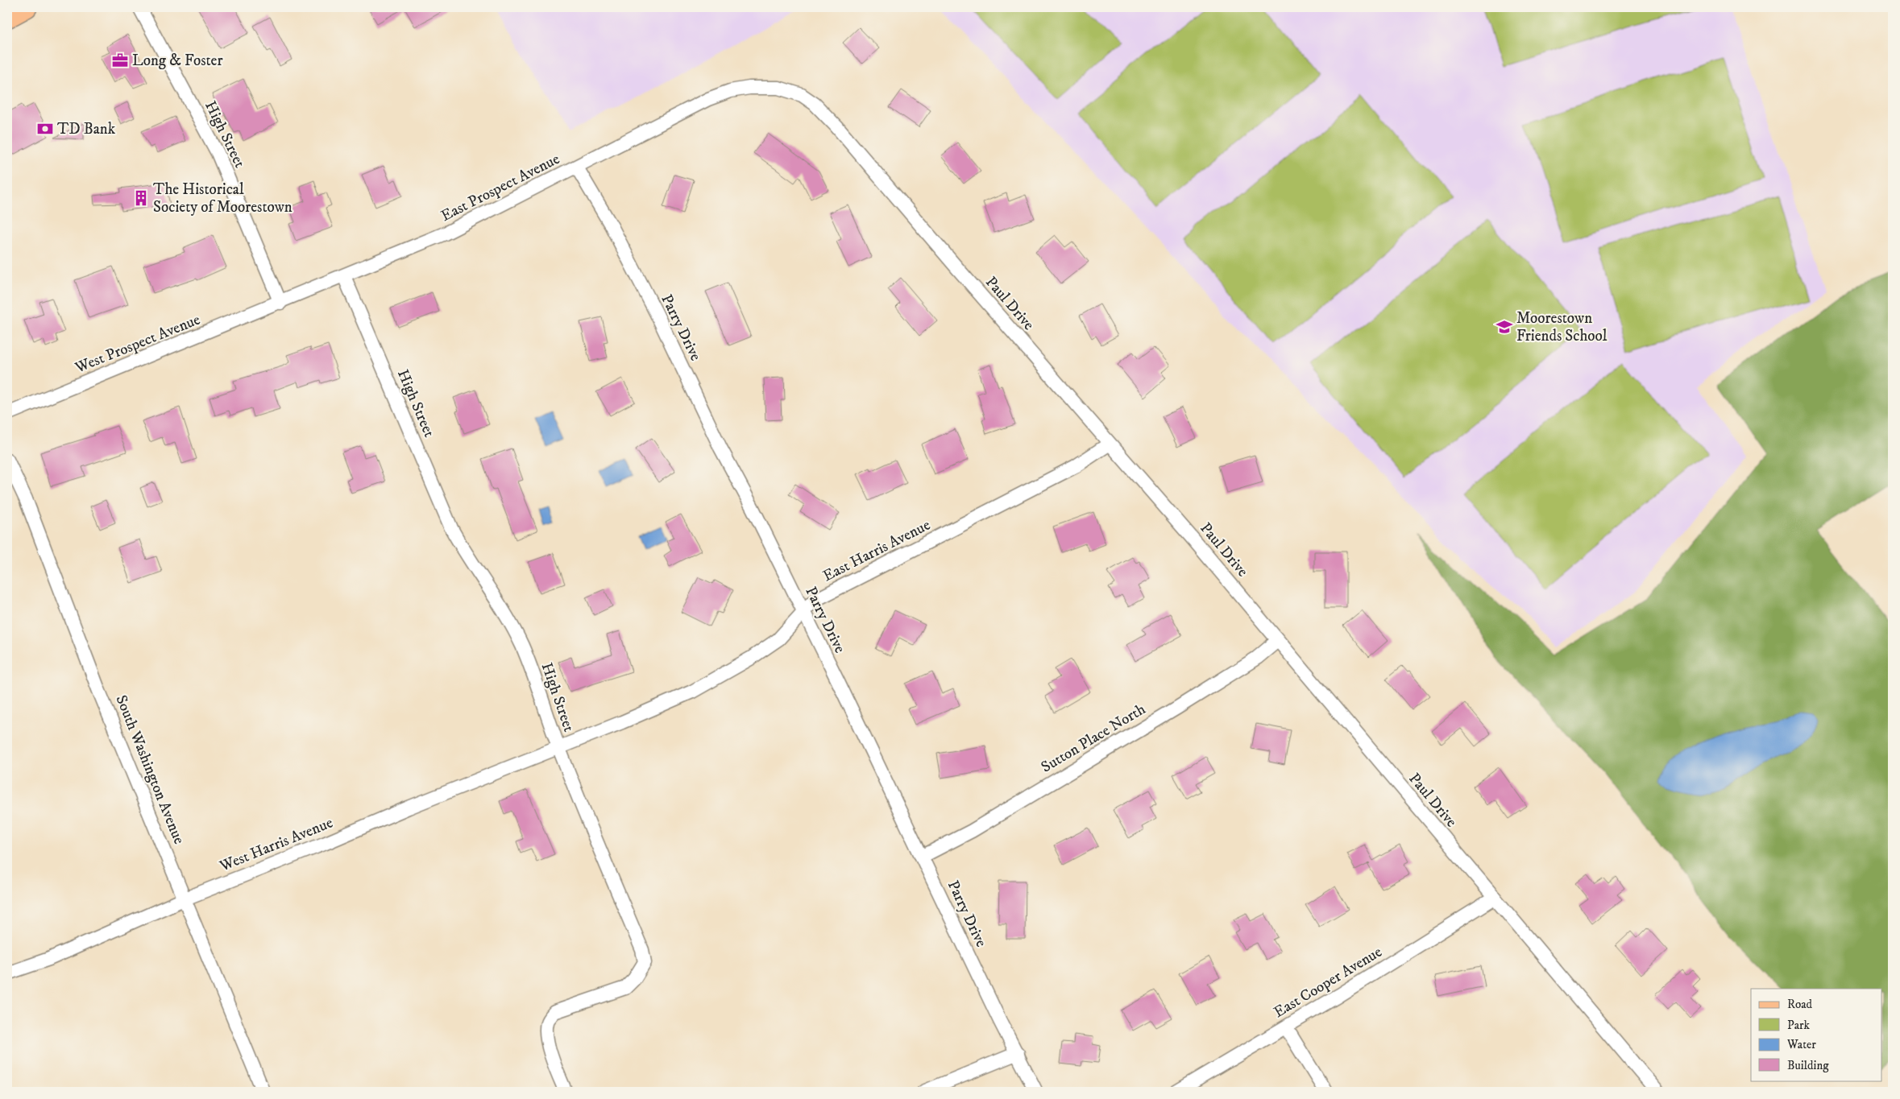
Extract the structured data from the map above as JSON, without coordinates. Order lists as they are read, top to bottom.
{
  "streets": {
    "street": [
      "High Street",
      "East Prospect Avenue",
      "Paul Drive",
      "Parry Drive",
      "West Prospect Avenue",
      "East Harris Avenue",
      "Sutton Place North",
      "South Washington Avenue",
      "West Harris Avenue",
      "East Cooper Avenue"
    ]
  },
  "crossings": [
    ["High Street", "East Prospect Avenue"],
    ["High Street", "West Prospect Avenue"],
    ["High Street", "East Harris Avenue"],
    ["High Street", "West Harris Avenue"],
    ["East Prospect Avenue", "Paul Drive"],
    ["East Prospect Avenue", "Parry Drive"],
    ["East Prospect Avenue", "West Prospect Avenue"],
    ["Paul Drive", "East Harris Avenue"],
    ["Paul Drive", "Sutton Place North"],
    ["Paul Drive", "East Cooper Avenue"],
    ["Parry Drive", "East Harris Avenue"],
    ["Parry Drive", "Sutton Place North"],
    ["East Harris Avenue", "West Harris Avenue"],
    ["South Washington Avenue", "West Harris Avenue"]
  ],
  "places": {
    "office": ["Long & Foster"],
    "bank": ["TD Bank"],
    "building": ["The Historical Society of Moorestown"],
    "school or university": ["Moorestown Friends School"]
  },
  "legend": [
    "Road",
    "Park",
    "Water",
    "Building"
  ]
}
